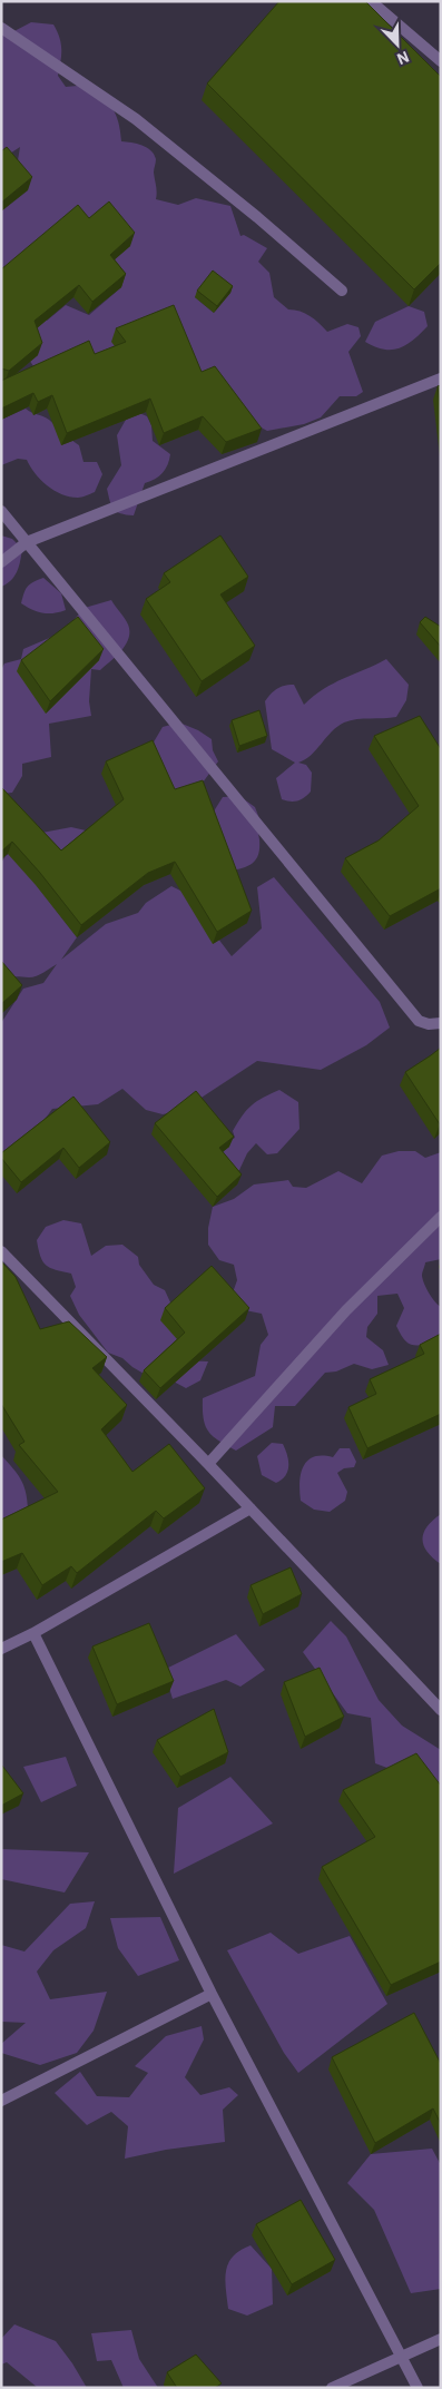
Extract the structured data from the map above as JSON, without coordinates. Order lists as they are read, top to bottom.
{
  "north": "bottom right"
}
